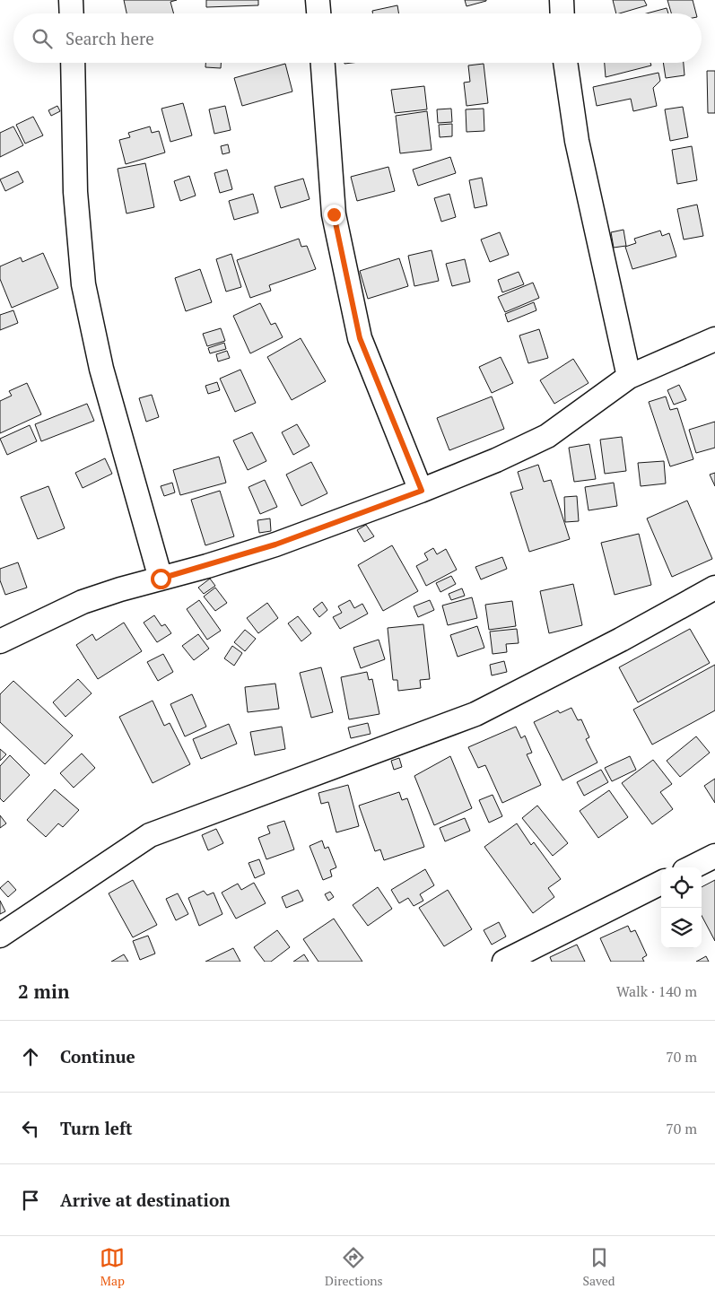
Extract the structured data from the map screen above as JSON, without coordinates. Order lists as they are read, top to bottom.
{
  "page": {
    "search": "Search here",
    "heading": ["2 min", "Walk · 140 m"],
    "list": [
      ["Continue", "70 m"],
      ["Turn left", "70 m"],
      "Arrive at destination"
    ],
    "nav": ["Map", "Directions", "Saved"]
  }
}
